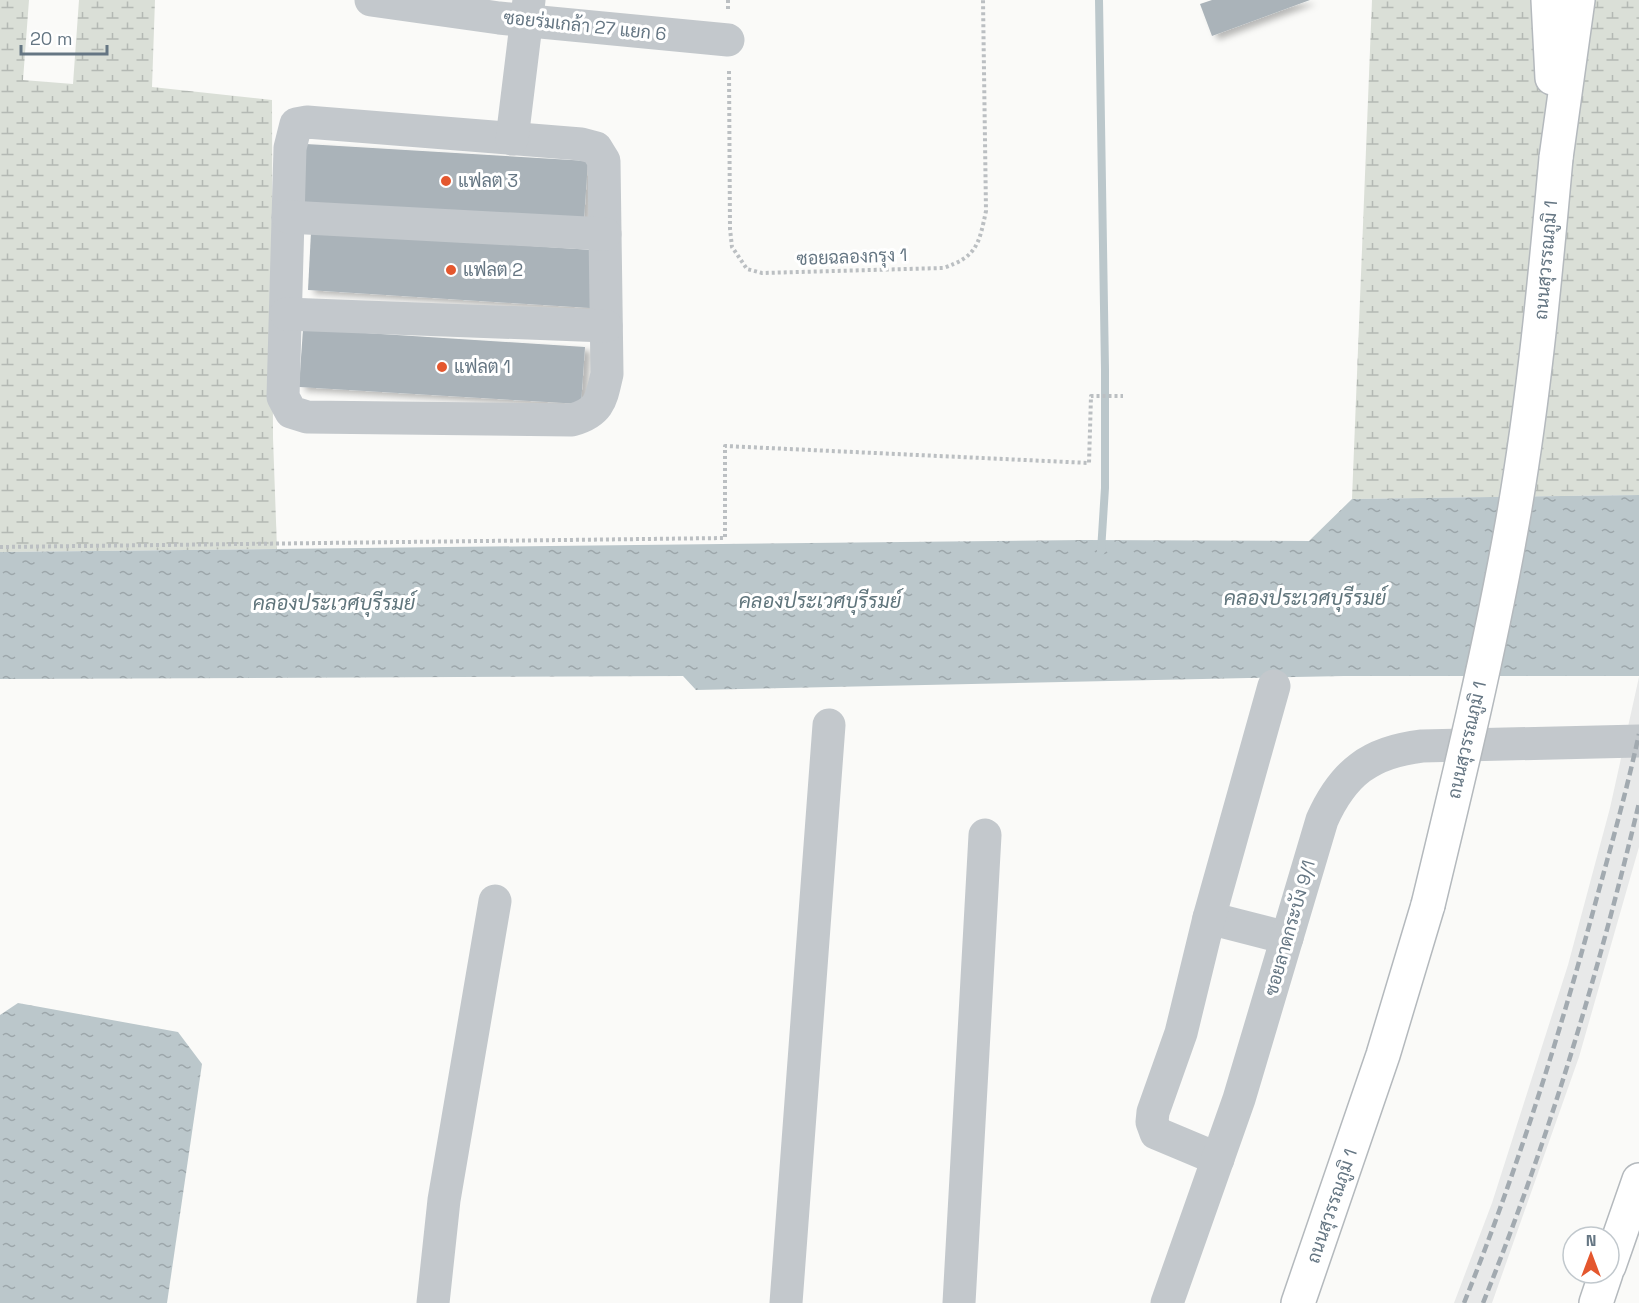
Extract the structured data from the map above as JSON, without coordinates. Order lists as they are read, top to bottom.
{
  "streets": {
    "highway": ["ถนนสุวรรณภูมิ 1"],
    "street": ["ซอยร่มเกล้า 27 แยก 6", "ซอยลาดกระบัง 9/1"],
    "path": ["ซอยฉลองกรุง 1"]
  },
  "crossings": [
    ["ซอยร่มเกล้า 27 แยก 6", "ซอยฉลองกรุง 1"]
  ],
  "water": ["คลองประเวศบุรีรมย์"],
  "places": ["แฟลต 3", "แฟลต 2", "แฟลต 1"],
  "scale_bar": "20 m",
  "north": "top"
}
